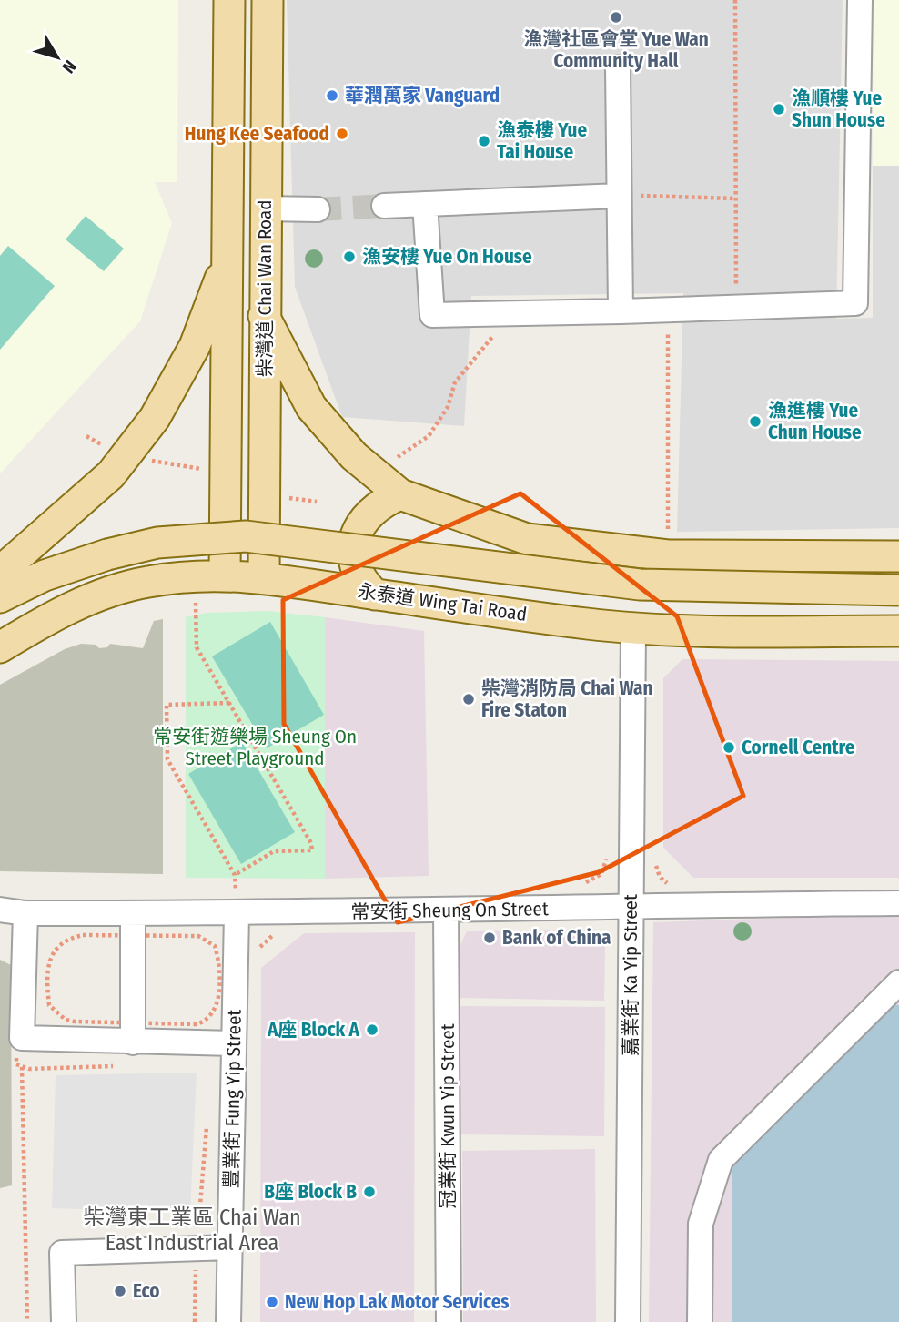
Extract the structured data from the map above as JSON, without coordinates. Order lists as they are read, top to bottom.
{
  "streets": {
    "main road": ["柴灣道 Chai Wan Road", "永泰道 Wing Tai Road"],
    "street": [
      "常安街 Sheung On Street",
      "嘉業街 Ka Yip Street",
      "豐業街 Fung Yip Street",
      "冠業街 Kwun Yip Street"
    ]
  },
  "crossings": [
    ["柴灣道 Chai Wan Road", "永泰道 Wing Tai Road"],
    ["永泰道 Wing Tai Road", "嘉業街 Ka Yip Street"],
    ["常安街 Sheung On Street", "嘉業街 Ka Yip Street"],
    ["常安街 Sheung On Street", "豐業街 Fung Yip Street"],
    ["常安街 Sheung On Street", "冠業街 Kwun Yip Street"]
  ],
  "districts": ["柴灣東工業區 Chai Wan East Industrial Area"],
  "parks": ["常安街遊樂場 Sheung On Street Playground"],
  "places": [
    "漁灣社區會堂 Yue Wan Community Hall",
    "華潤萬家 Vanguard",
    "漁順樓 Yue Shun House",
    "Hung Kee Seafood",
    "漁泰樓 Yue Tai House",
    "漁安樓 Yue On House",
    "漁進樓 Yue Chun House",
    "柴灣消防局 Chai Wan Fire Staton",
    "Cornell Centre",
    "Bank of China",
    "A座 Block A",
    "B座 Block B",
    "Eco",
    "New Hop Lak Motor Services"
  ],
  "north": "bottom right"
}
